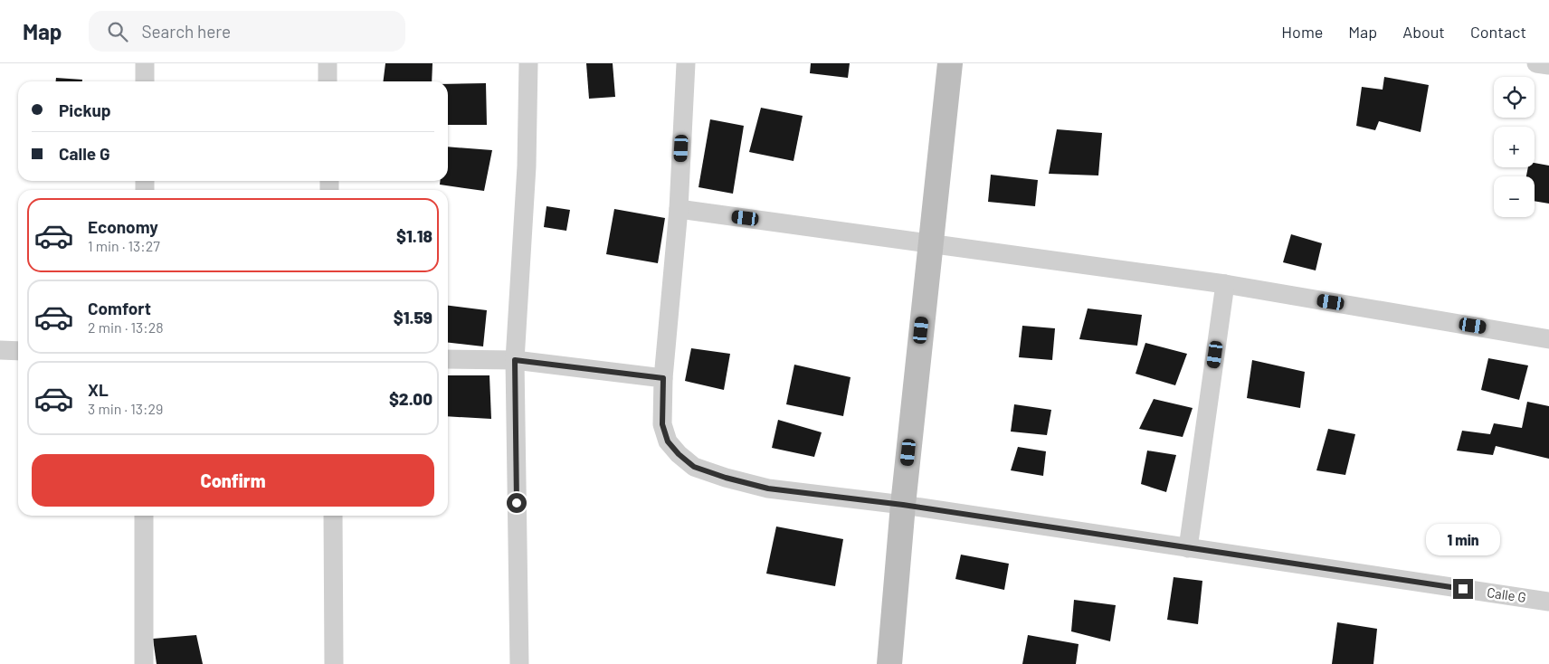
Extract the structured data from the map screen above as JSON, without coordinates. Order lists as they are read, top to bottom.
{
  "streets": {
    "street": ["Calle G"]
  },
  "page": {
    "header": "Map",
    "search": "Search here",
    "nav": [
      "Home",
      "Map",
      "About",
      "Contact"
    ],
    "map_buttons": ["+", "−"],
    "banner": ["Pickup", "Calle G"],
    "list": [
      {
        "name": "Economy",
        "note": "1 min · 13:27",
        "value": "$1.18"
      },
      {
        "name": "Comfort",
        "note": "2 min · 13:28",
        "value": "$1.59"
      },
      {
        "name": "XL",
        "note": "3 min · 13:29",
        "value": "$2.00"
      }
    ],
    "buttons": "Confirm",
    "bubble": "1 min"
  }
}
